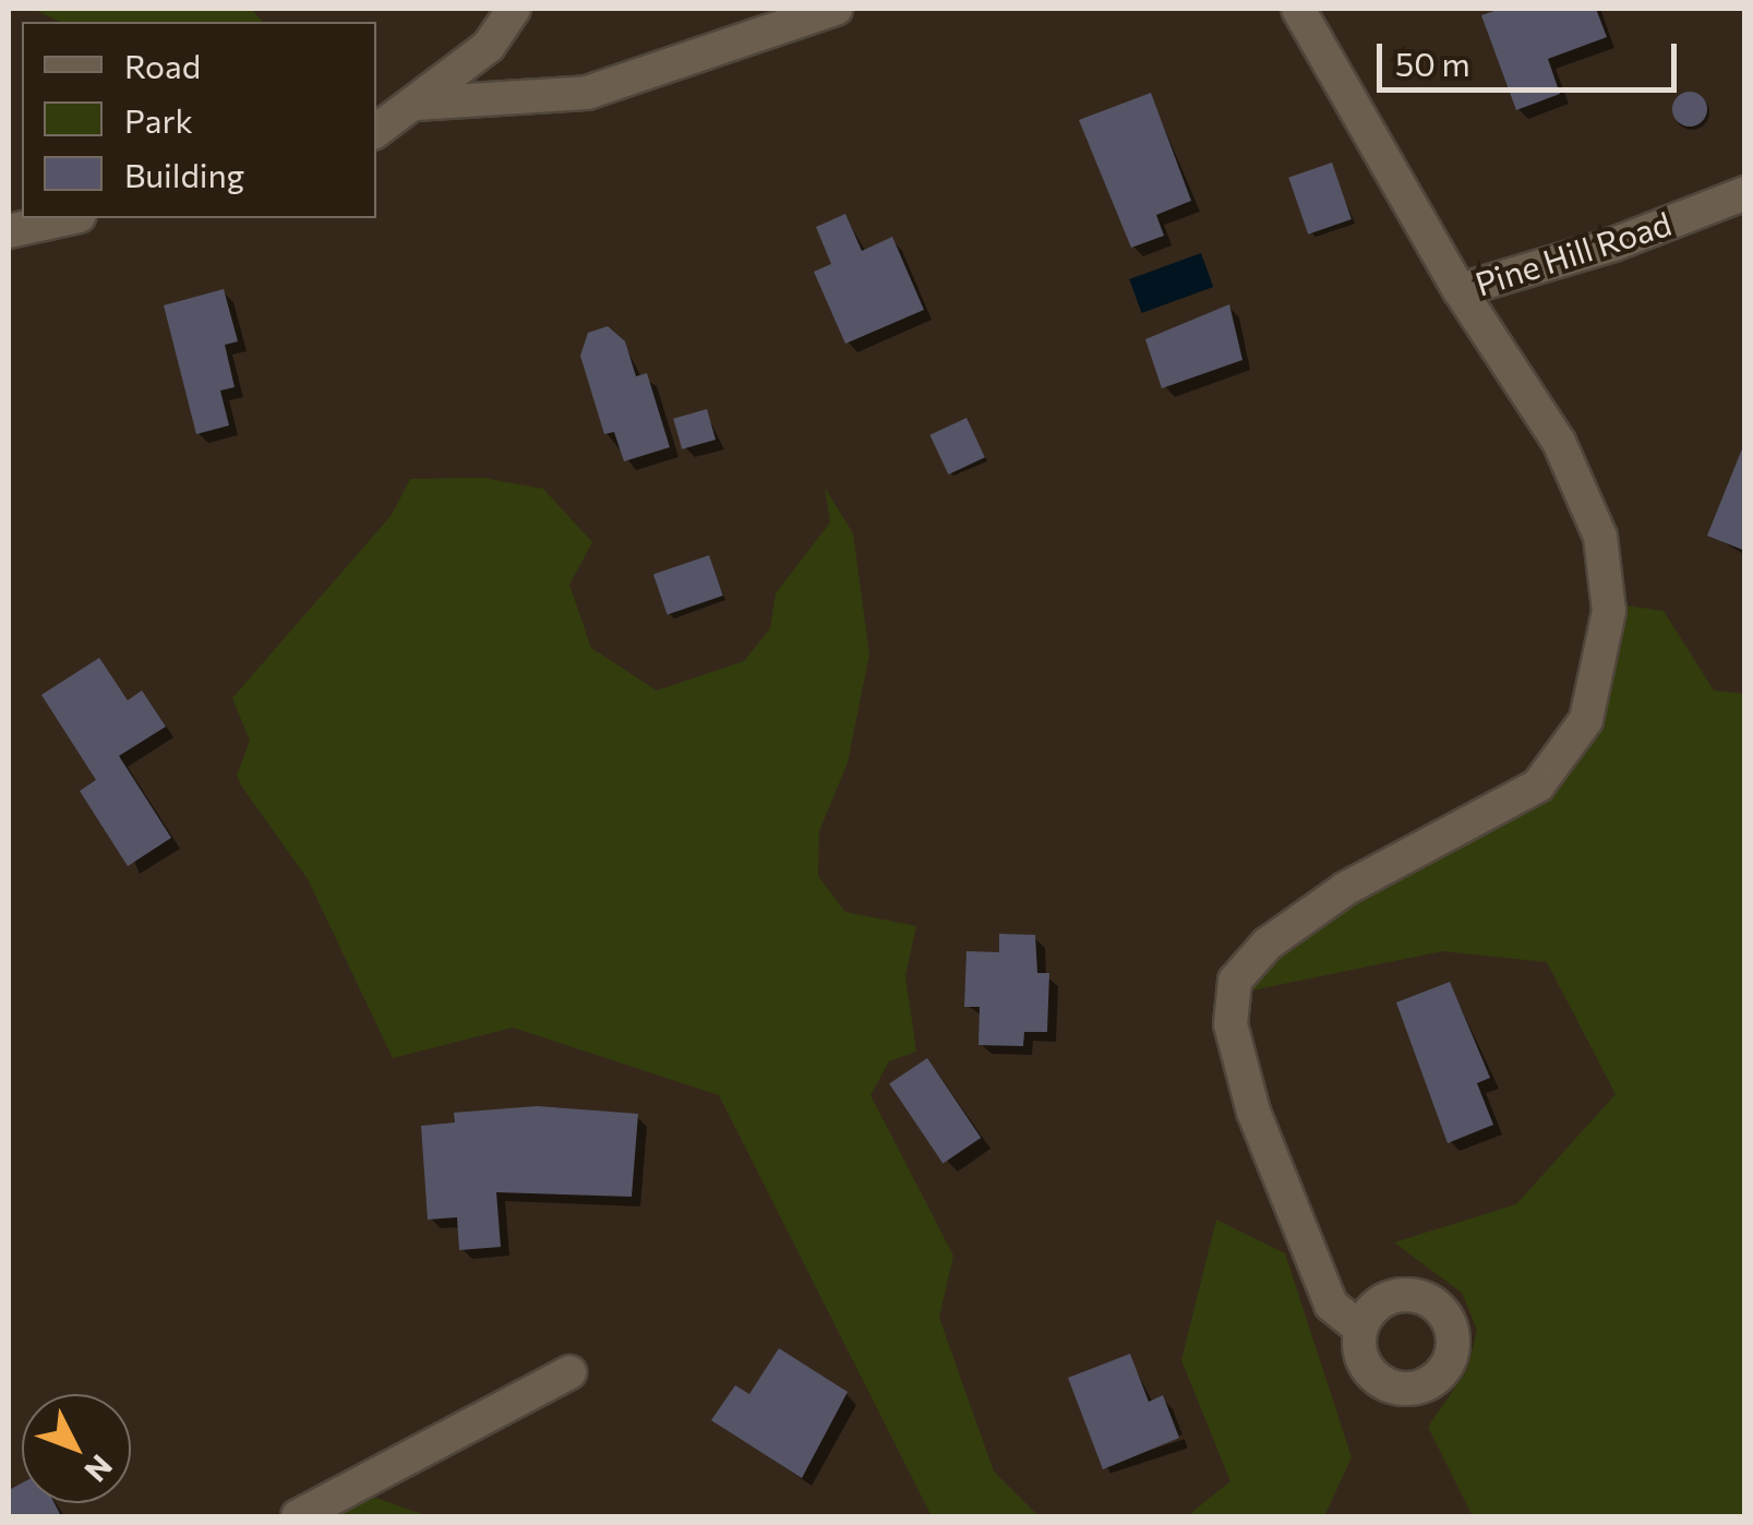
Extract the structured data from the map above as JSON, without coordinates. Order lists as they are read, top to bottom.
{
  "streets": {
    "street": ["Pine Hill Road"]
  },
  "legend": ["Road", "Park", "Building"],
  "scale_bar": "50 m",
  "north": "bottom right"
}
